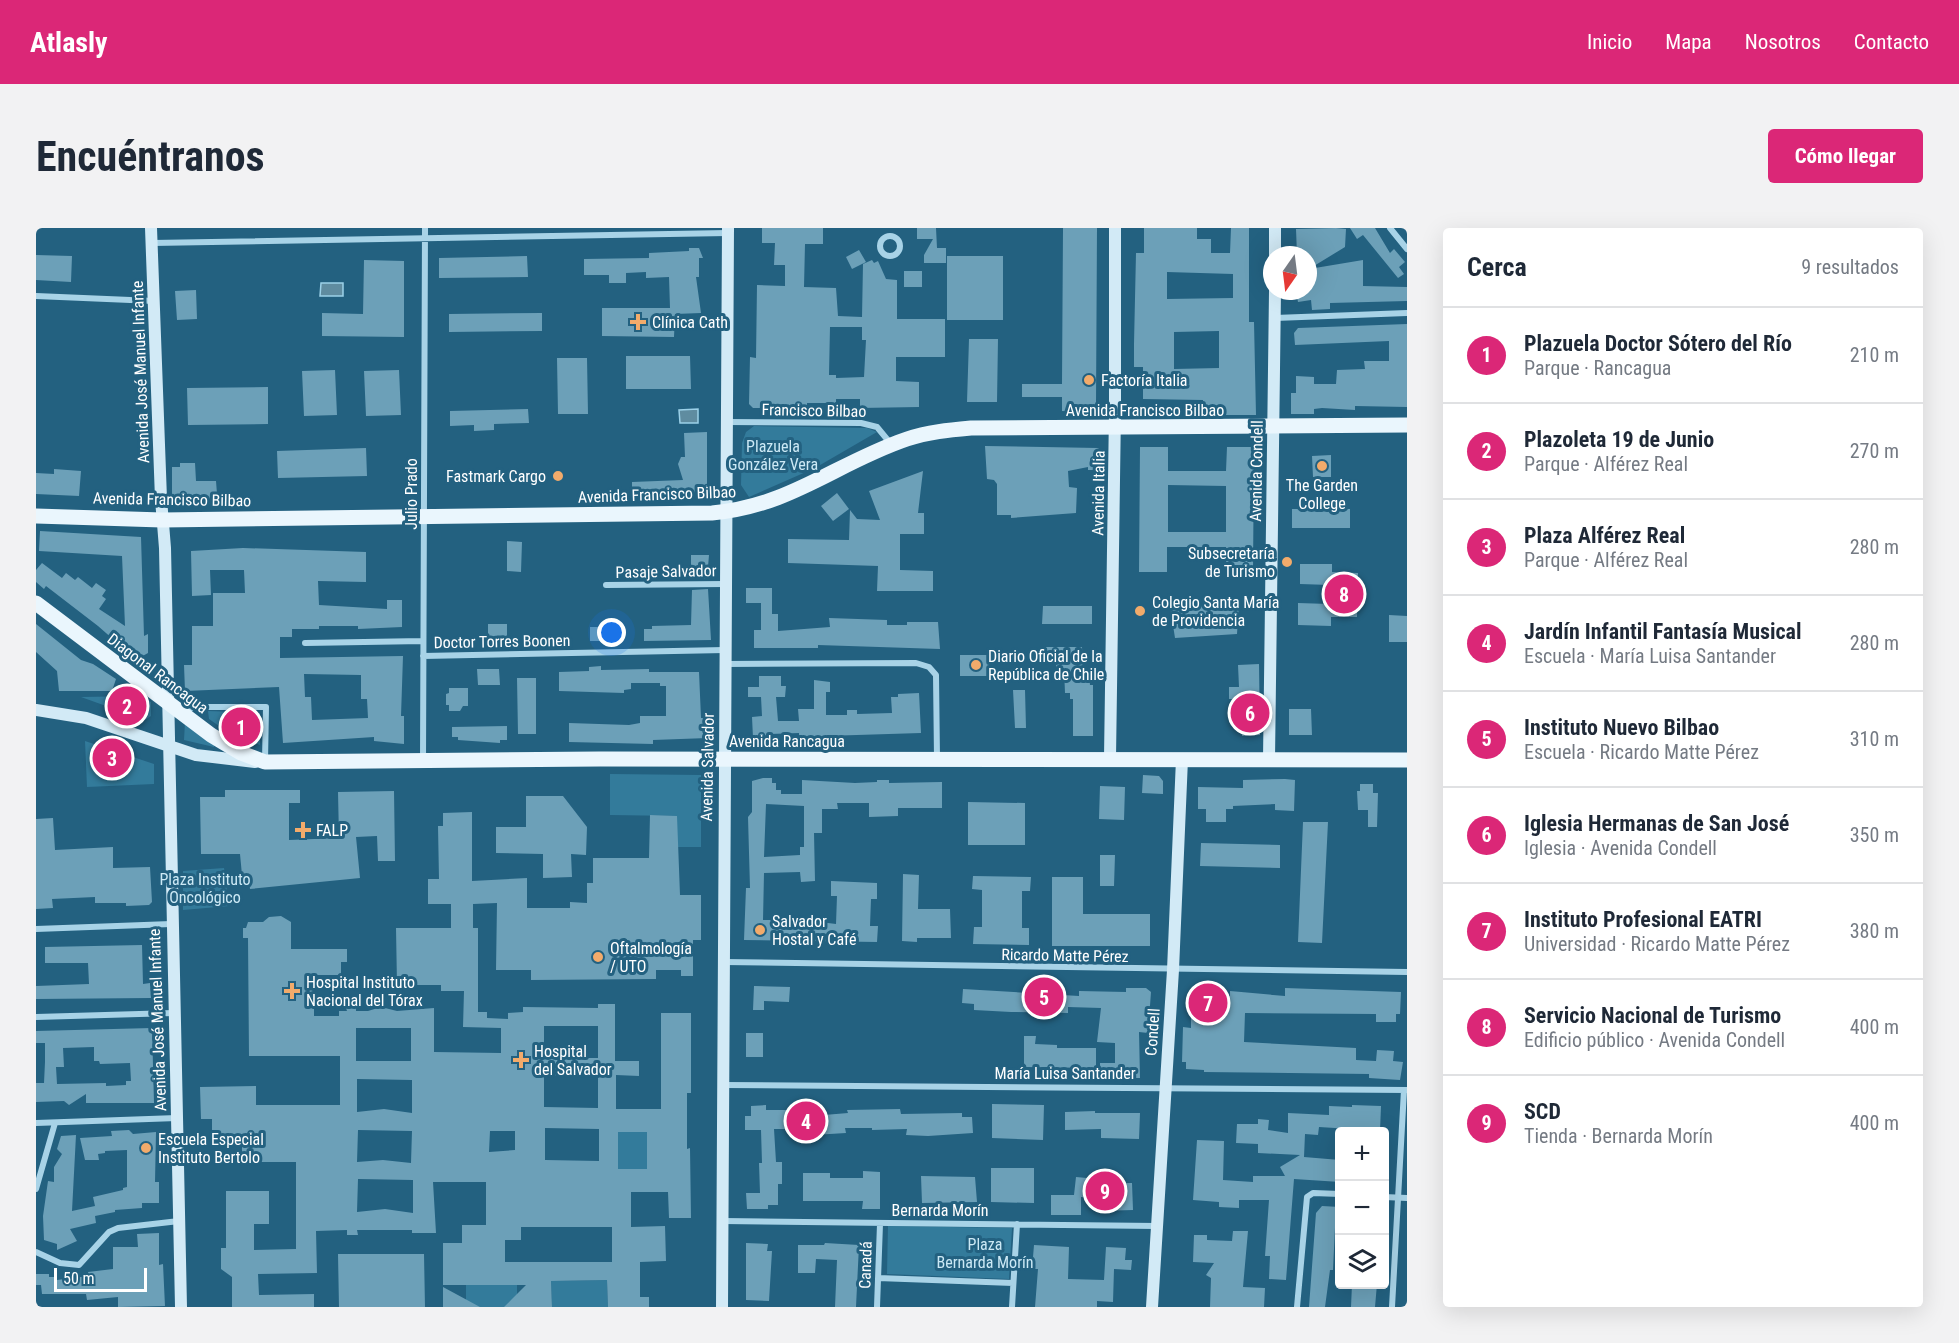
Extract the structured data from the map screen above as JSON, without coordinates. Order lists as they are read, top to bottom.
{
  "streets": {
    "main road": ["Avenida Francisco Bilbao", "Diagonal Rancagua", "Avenida Rancagua"],
    "street": [
      "Avenida José Manuel Infante",
      "Francisco Bilbao",
      "Avenida Condell",
      "Avenida Italia",
      "Julio Prado",
      "Pasaje Salvador",
      "Doctor Torres Boonen",
      "Avenida Salvador",
      "Ricardo Matte Pérez",
      "Condell",
      "María Luisa Santander",
      "Bernarda Morín",
      "Canadá"
    ]
  },
  "crossings": [
    ["Avenida José Manuel Infante", "Avenida Francisco Bilbao"],
    ["Avenida José Manuel Infante", "Diagonal Rancagua"],
    ["Avenida José Manuel Infante", "Avenida Rancagua"],
    ["Francisco Bilbao", "Avenida Francisco Bilbao"],
    ["Francisco Bilbao", "Avenida Salvador"],
    ["Avenida Francisco Bilbao", "Avenida Condell"],
    ["Avenida Francisco Bilbao", "Avenida Italia"],
    ["Avenida Francisco Bilbao", "Julio Prado"],
    ["Avenida Francisco Bilbao", "Avenida Salvador"],
    ["Avenida Condell", "Avenida Rancagua"],
    ["Avenida Italia", "Avenida Rancagua"],
    ["Julio Prado", "Doctor Torres Boonen"],
    ["Julio Prado", "Avenida Rancagua"],
    ["Pasaje Salvador", "Avenida Salvador"],
    ["Doctor Torres Boonen", "Avenida Salvador"],
    ["Diagonal Rancagua", "Avenida Rancagua"],
    ["Avenida Rancagua", "Avenida Salvador"],
    ["Avenida Rancagua", "Condell"],
    ["Avenida Salvador", "Ricardo Matte Pérez"],
    ["Avenida Salvador", "María Luisa Santander"],
    ["Avenida Salvador", "Bernarda Morín"],
    ["Ricardo Matte Pérez", "Condell"],
    ["Condell", "María Luisa Santander"],
    ["Condell", "Bernarda Morín"],
    ["Bernarda Morín", "Canadá"]
  ],
  "parks": ["Plazuela González Vera", "Plaza Instituto Oncológico", "Plaza Bernarda Morín"],
  "places": {
    "health": [
      "Clínica Cath",
      "FALP",
      "Hospital Instituto Nacional del Tórax",
      "Hospital del Salvador"
    ],
    "other": [
      "Factoría Italia",
      "The Garden College",
      "Fastmark Cargo",
      "Subsecretaría de Turismo",
      "Colegio Santa María de Providencia",
      "Diario Oficial de la República de Chile",
      "Salvador Hostal y Café",
      "Oftalmología / UTO",
      "Escuela Especial Instituto Bertolo"
    ]
  },
  "scale_bar": "50 m",
  "north": "bottom",
  "page": {
    "header": "Atlasly",
    "nav": [
      "Inicio",
      "Mapa",
      "Nosotros",
      "Contacto"
    ],
    "buttons": "Cómo llegar",
    "title": "Encuéntranos",
    "heading": ["Cerca", "9 resultados"],
    "list": [
      {
        "mark": "1",
        "name": "Plazuela Doctor Sótero del Río",
        "note": "Parque · Rancagua",
        "value": "210 m"
      },
      {
        "mark": "2",
        "name": "Plazoleta 19 de Junio",
        "note": "Parque · Alférez Real",
        "value": "270 m"
      },
      {
        "mark": "3",
        "name": "Plaza Alférez Real",
        "note": "Parque · Alférez Real",
        "value": "280 m"
      },
      {
        "mark": "4",
        "name": "Jardín Infantil Fantasía Musical",
        "note": "Escuela · María Luisa Santander",
        "value": "280 m"
      },
      {
        "mark": "5",
        "name": "Instituto Nuevo Bilbao",
        "note": "Escuela · Ricardo Matte Pérez",
        "value": "310 m"
      },
      {
        "mark": "6",
        "name": "Iglesia Hermanas de San José",
        "note": "Iglesia · Avenida Condell",
        "value": "350 m"
      },
      {
        "mark": "7",
        "name": "Instituto Profesional EATRI",
        "note": "Universidad · Ricardo Matte Pérez",
        "value": "380 m"
      },
      {
        "mark": "8",
        "name": "Servicio Nacional de Turismo",
        "note": "Edificio público · Avenida Condell",
        "value": "400 m"
      },
      {
        "mark": "9",
        "name": "SCD",
        "note": "Tienda · Bernarda Morín",
        "value": "400 m"
      }
    ],
    "pins": [
      "8",
      "2",
      "6",
      "1",
      "3",
      "5",
      "7",
      "4",
      "9"
    ],
    "map_buttons": ["+", "−"],
    "scale": "50 m"
  }
}
